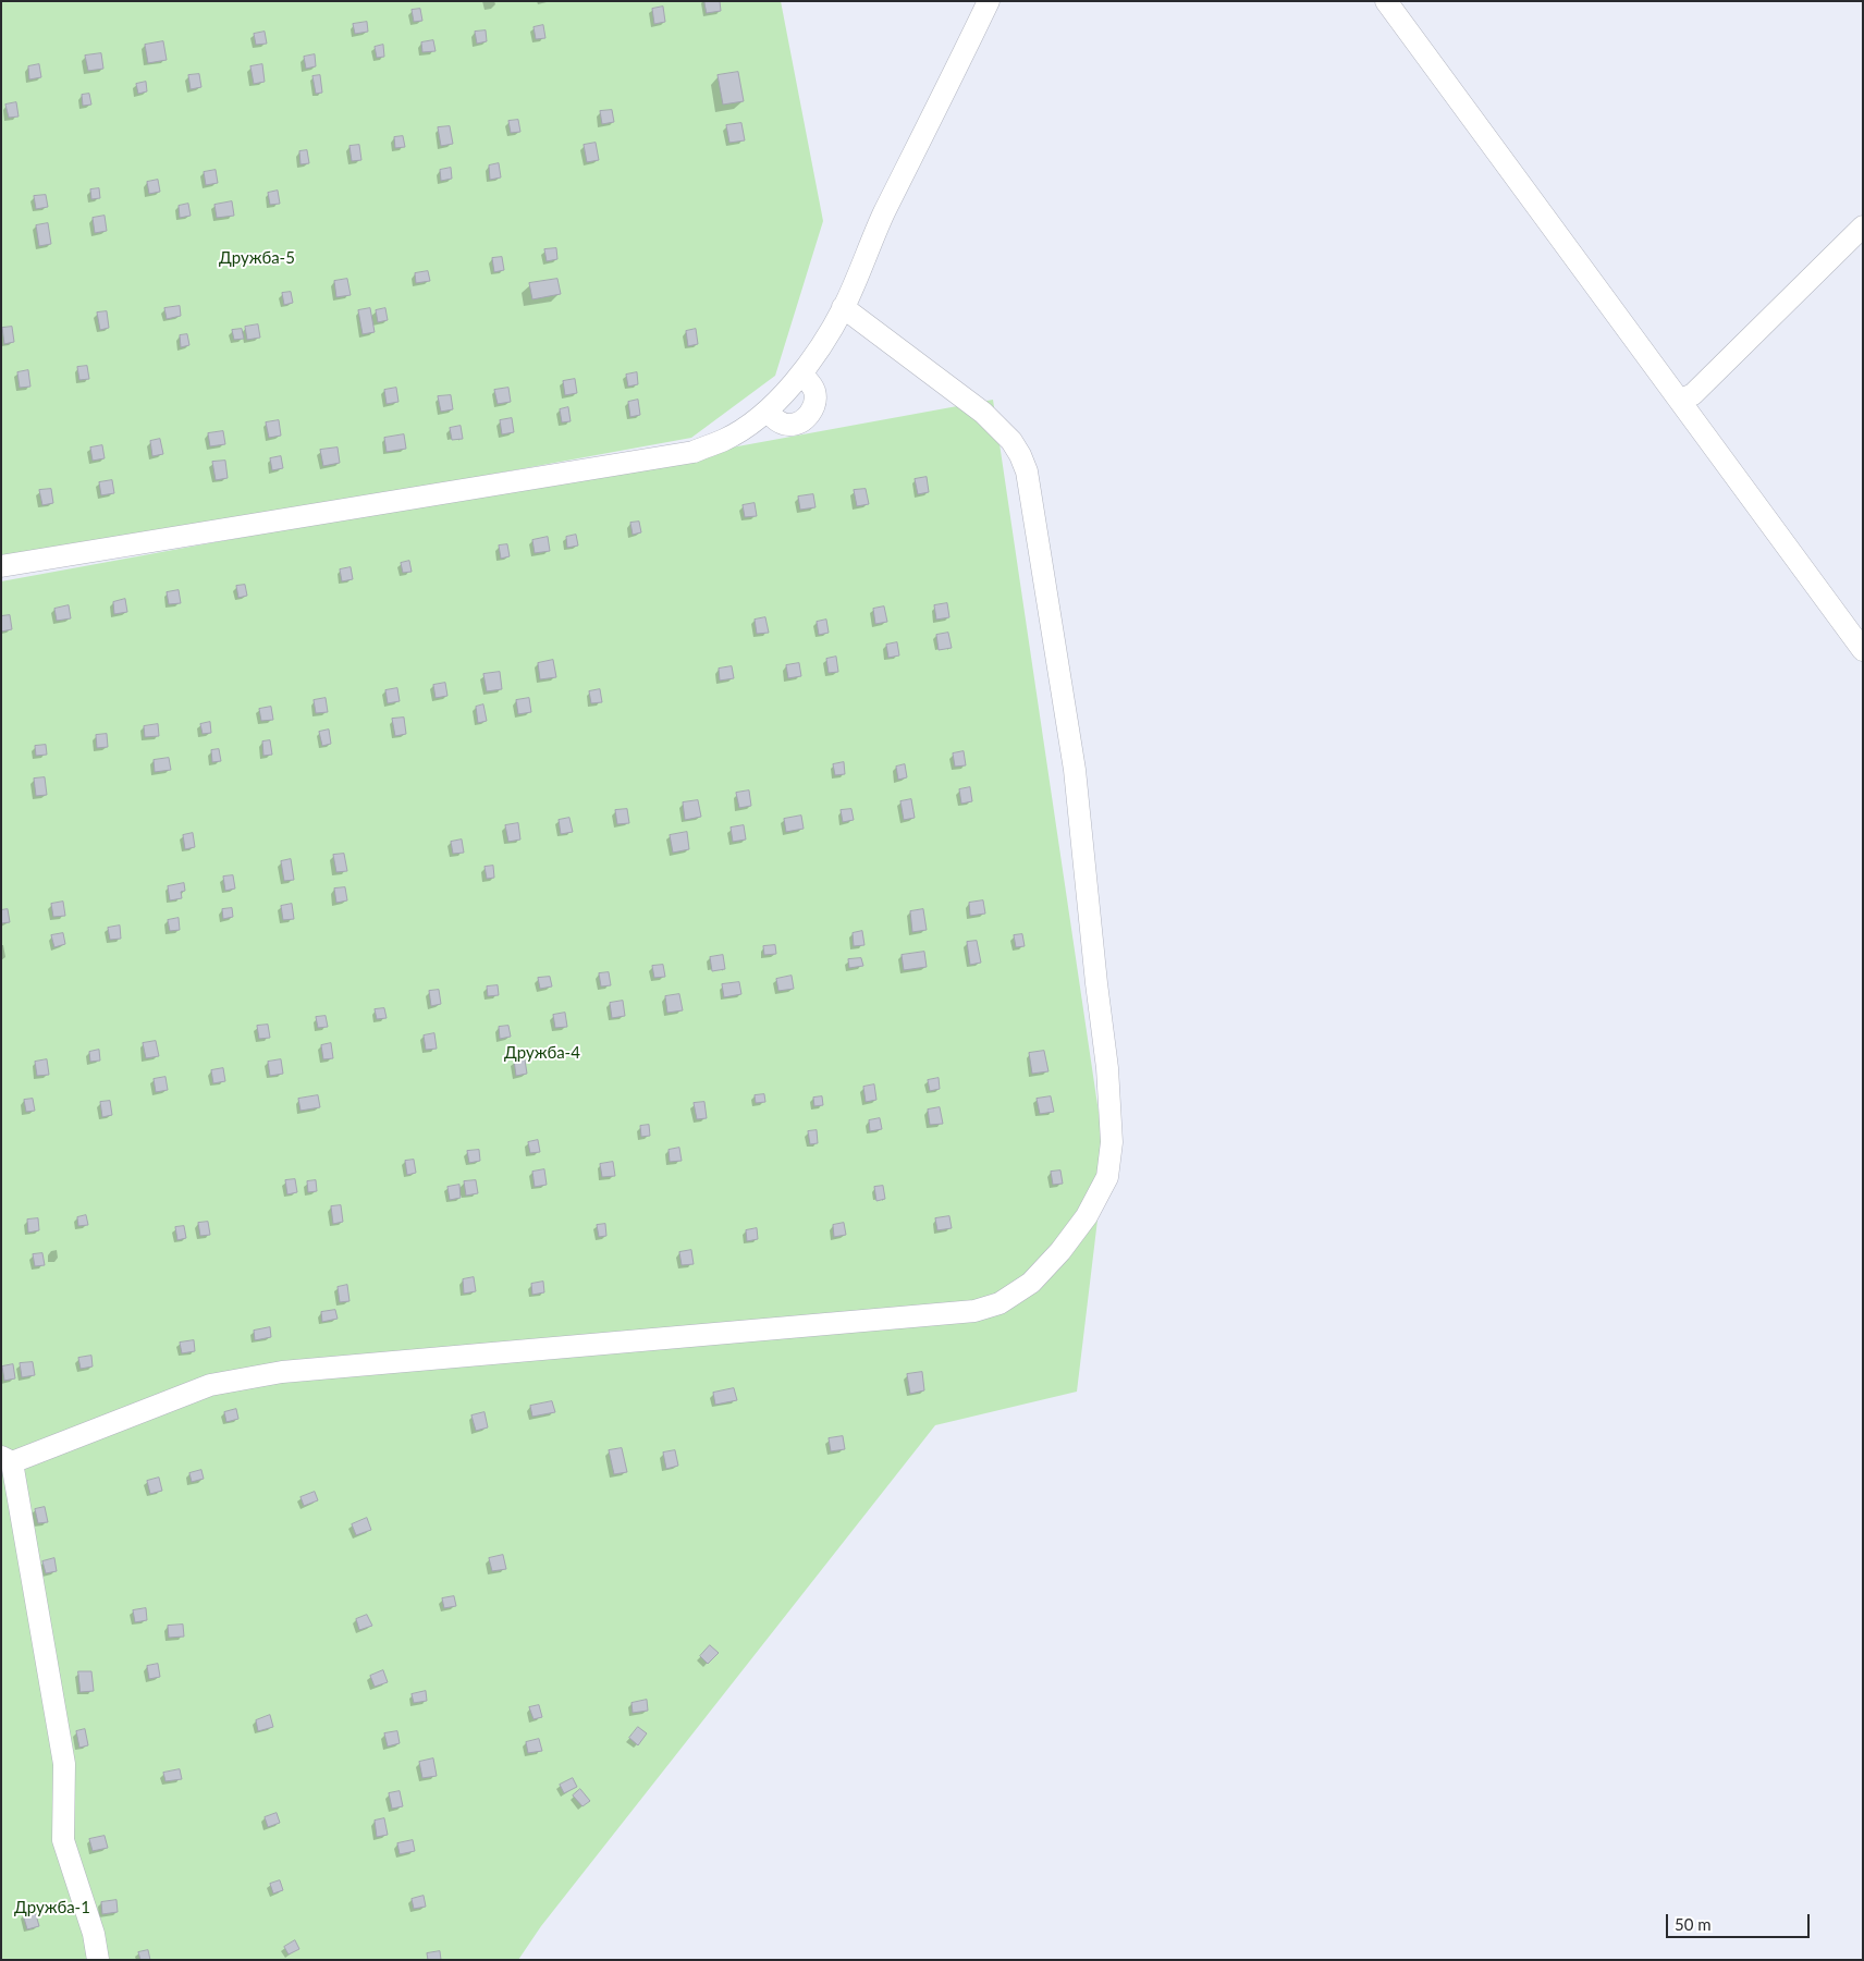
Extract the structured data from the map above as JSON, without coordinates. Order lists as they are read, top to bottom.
{
  "parks": ["Дружба-5", "Дружба-4", "Дружба-1"],
  "scale_bar": "50 m"
}
